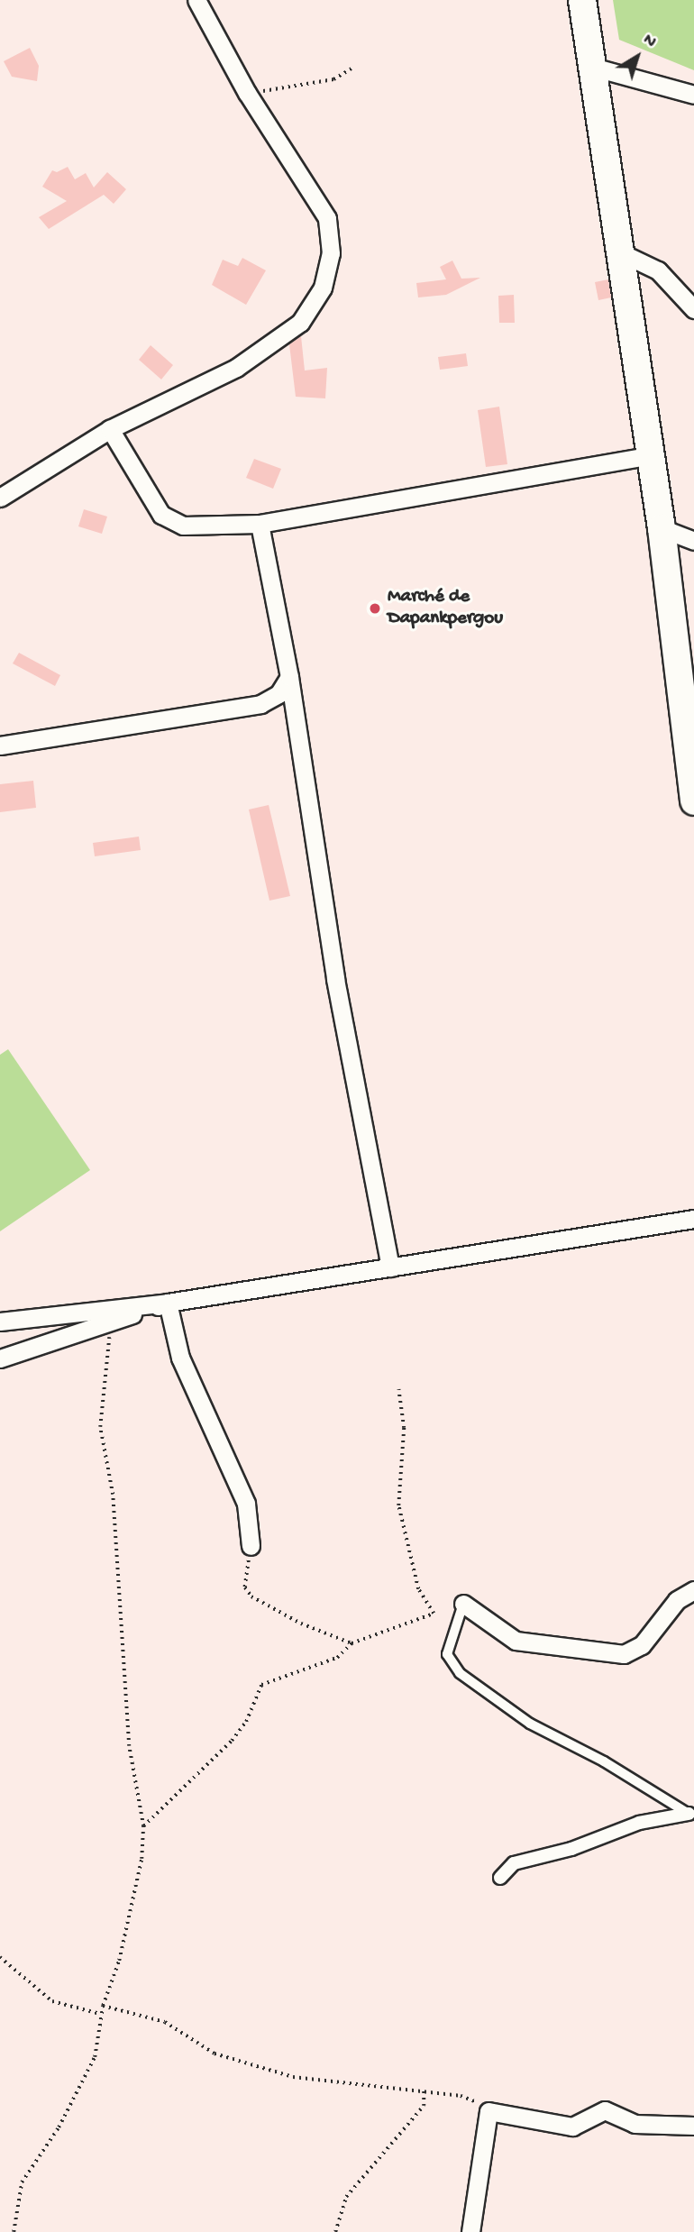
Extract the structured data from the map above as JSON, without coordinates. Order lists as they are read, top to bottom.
{
  "places": ["Marché de Dapankpergou"],
  "north": "top right"
}
